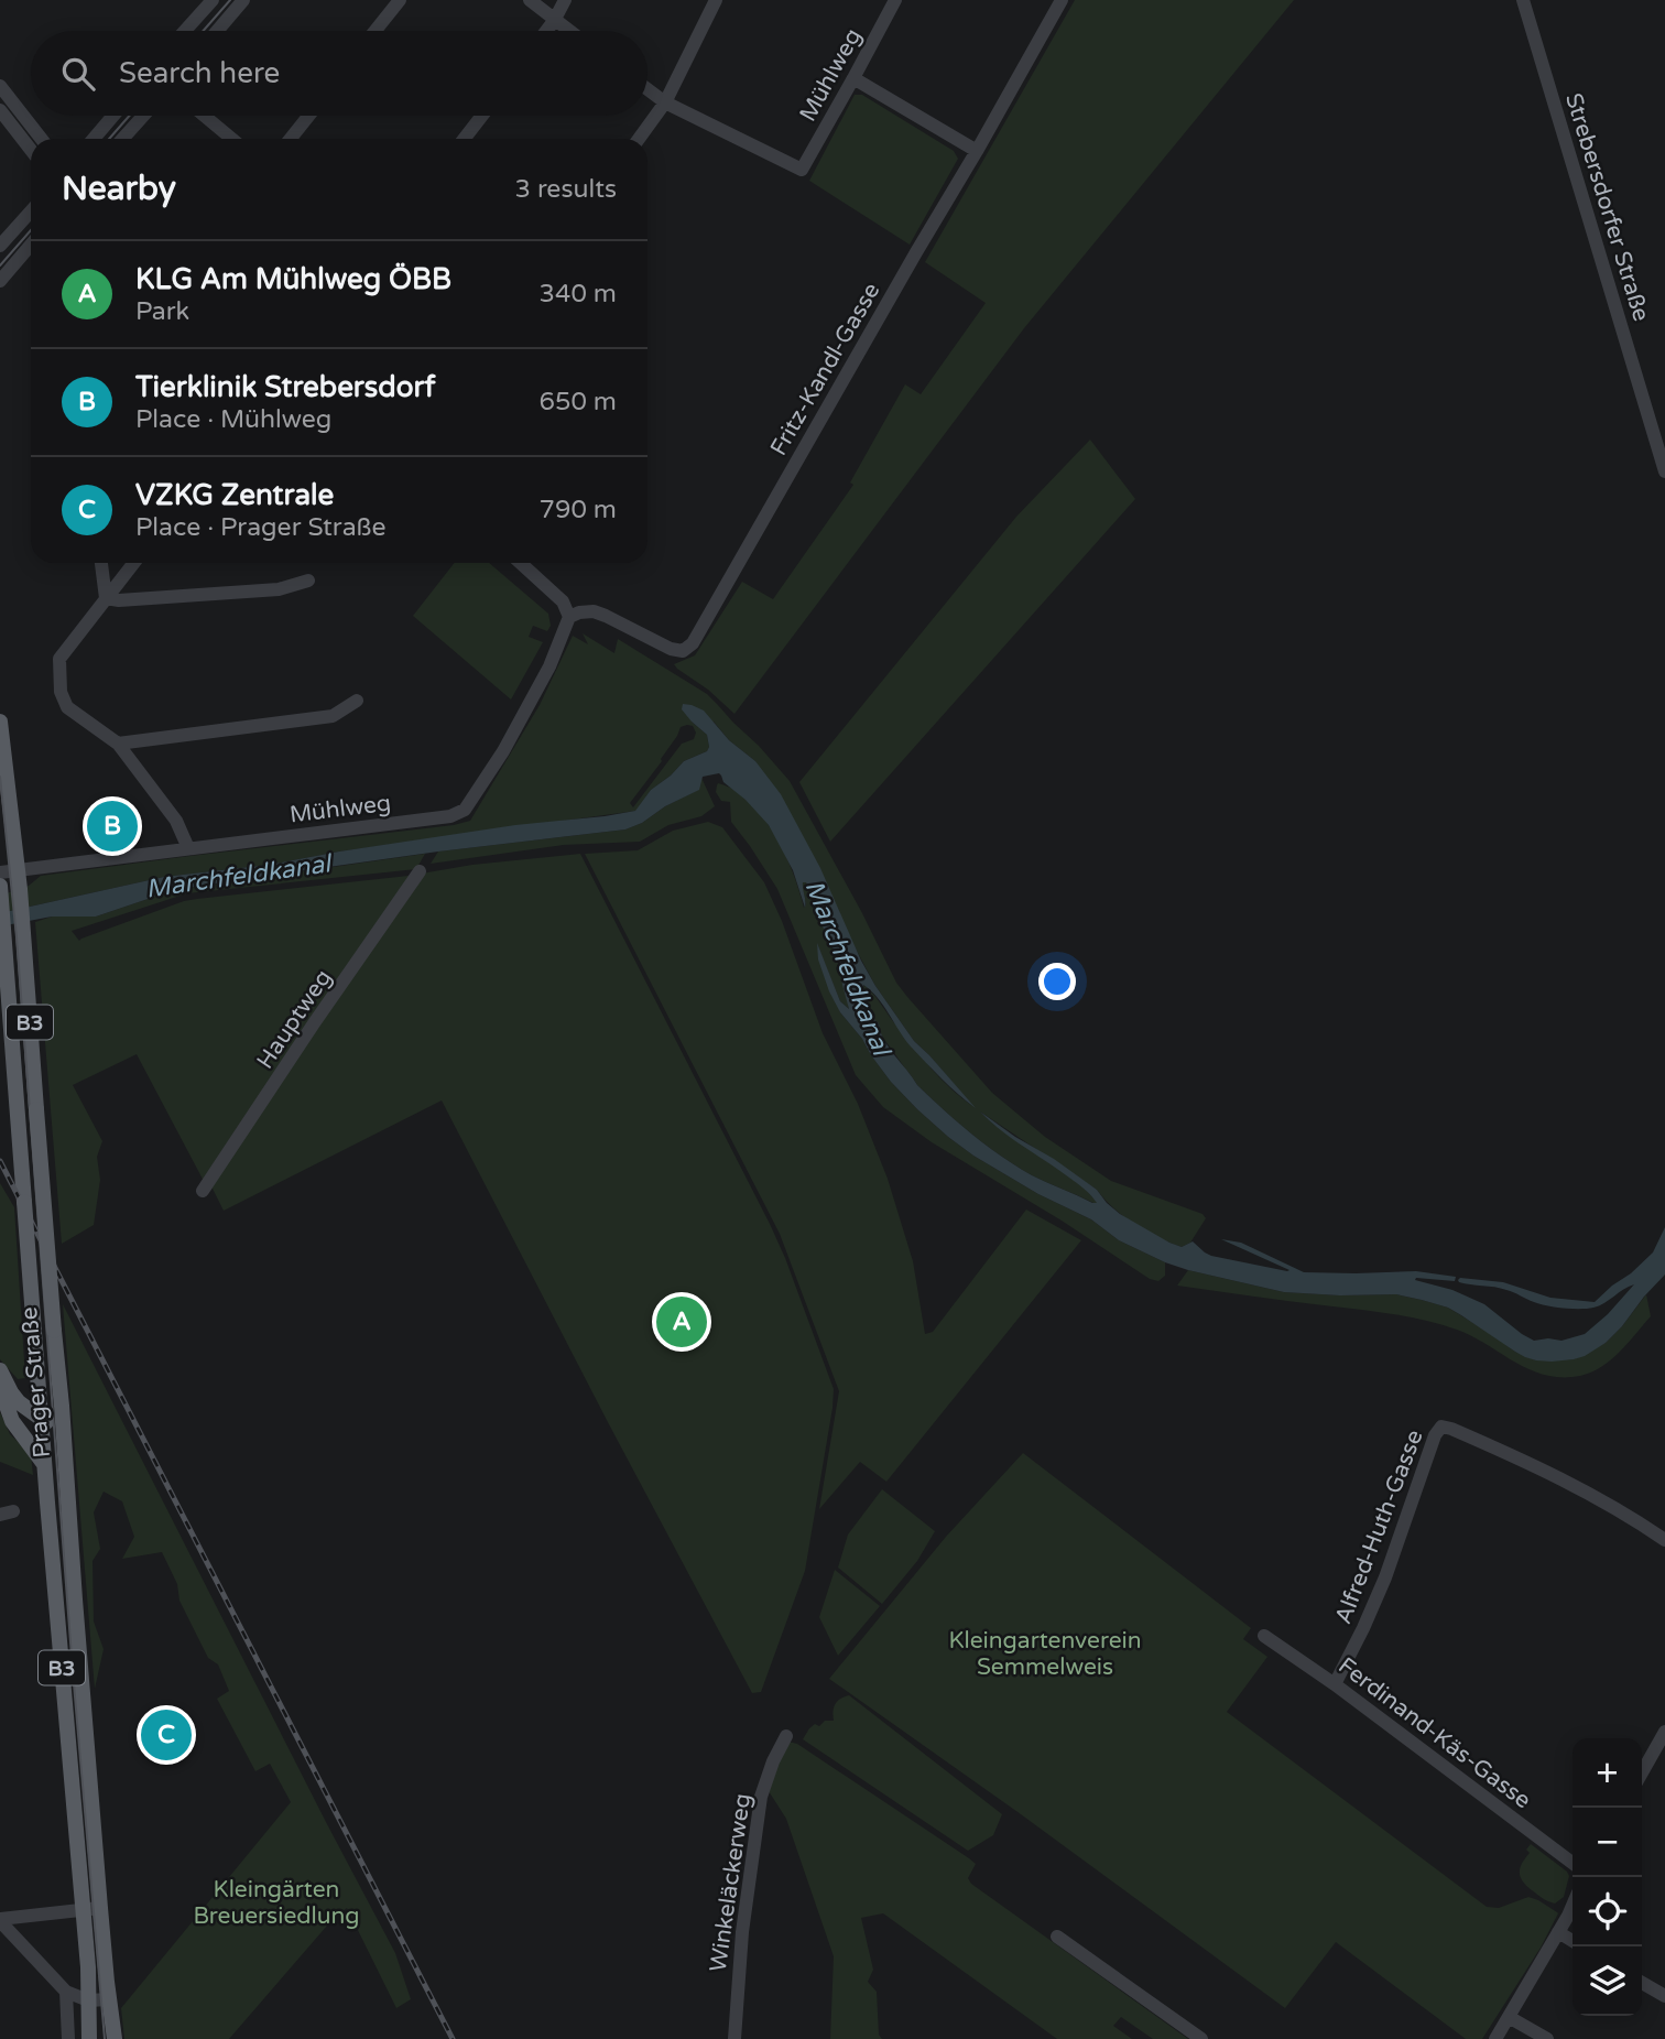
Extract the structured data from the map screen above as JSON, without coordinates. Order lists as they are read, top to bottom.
{
  "streets": {
    "main road": ["B3", "Prager Straße"],
    "street": [
      "Mühlweg",
      "Strebersdorfer Straße",
      "Fritz-Kandl-Gasse",
      "Hauptweg",
      "Alfred-Huth-Gasse",
      "Ferdinand-Käs-Gasse",
      "Winkeläckerweg"
    ]
  },
  "crossings": [
    ["Mühlweg", "Fritz-Kandl-Gasse"],
    ["Mühlweg", "Prager Straße"],
    ["Alfred-Huth-Gasse", "Ferdinand-Käs-Gasse"]
  ],
  "water": ["Marchfeldkanal"],
  "parks": ["Kleingartenverein Semmelweis", "Kleingärten Breuersiedlung"],
  "page": {
    "search": "Search here",
    "heading": ["Nearby", "3 results"],
    "list": [
      {
        "mark": "A",
        "name": "KLG Am Mühlweg ÖBB",
        "note": "Park",
        "value": "340 m"
      },
      {
        "mark": "B",
        "name": "Tierklinik Strebersdorf",
        "note": "Place · Mühlweg",
        "value": "650 m"
      },
      {
        "mark": "C",
        "name": "VZKG Zentrale",
        "note": "Place · Prager Straße",
        "value": "790 m"
      }
    ],
    "pins": ["B", "A", "C"],
    "map_buttons": ["+", "−"]
  }
}
